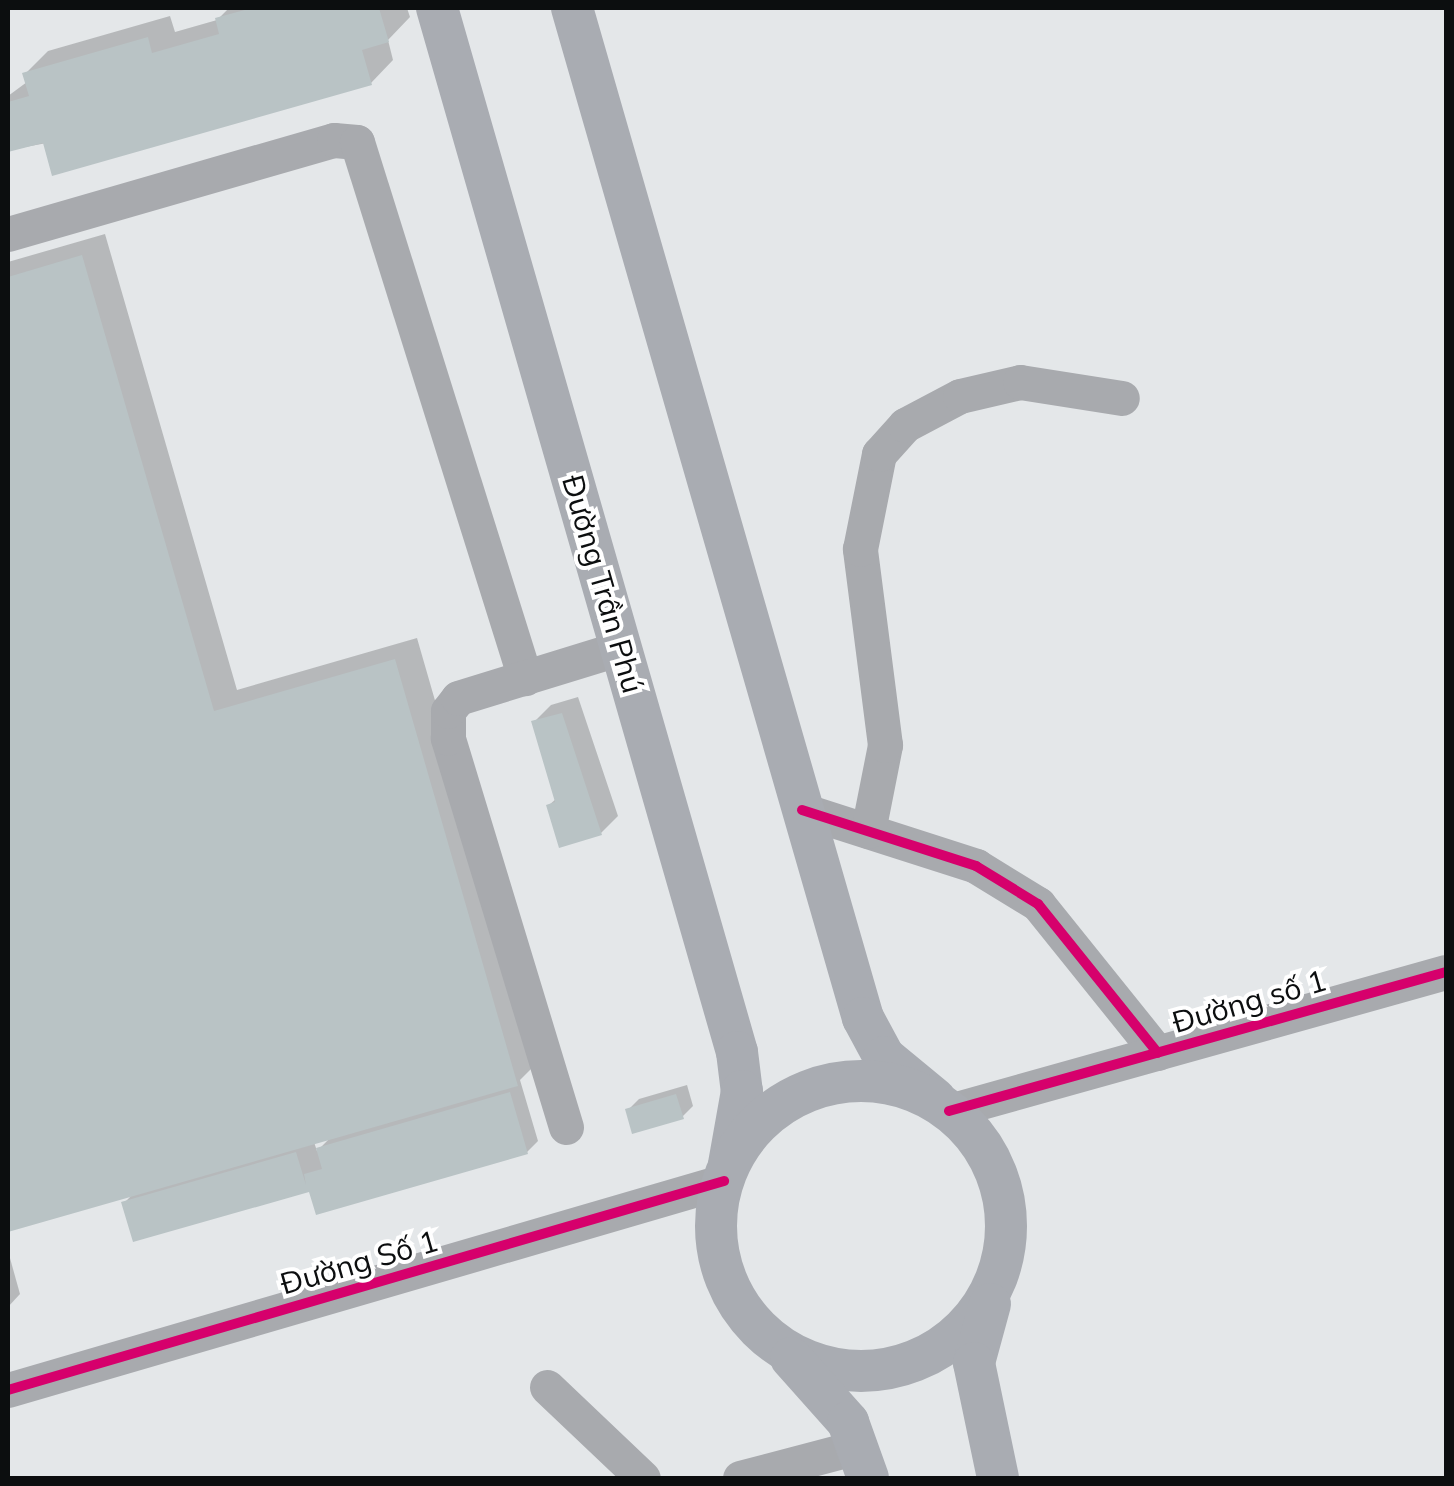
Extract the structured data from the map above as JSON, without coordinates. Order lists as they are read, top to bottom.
{
  "streets": {
    "main road": ["Đường Trần Phú"],
    "street": ["Đường số 1", "Đường Số 1"]
  },
  "crossings": [
    ["Đường Trần Phú", "Đường số 1"],
    ["Đường Trần Phú", "Đường Số 1"],
    ["Đường số 1", "Đường Số 1"]
  ]
}
